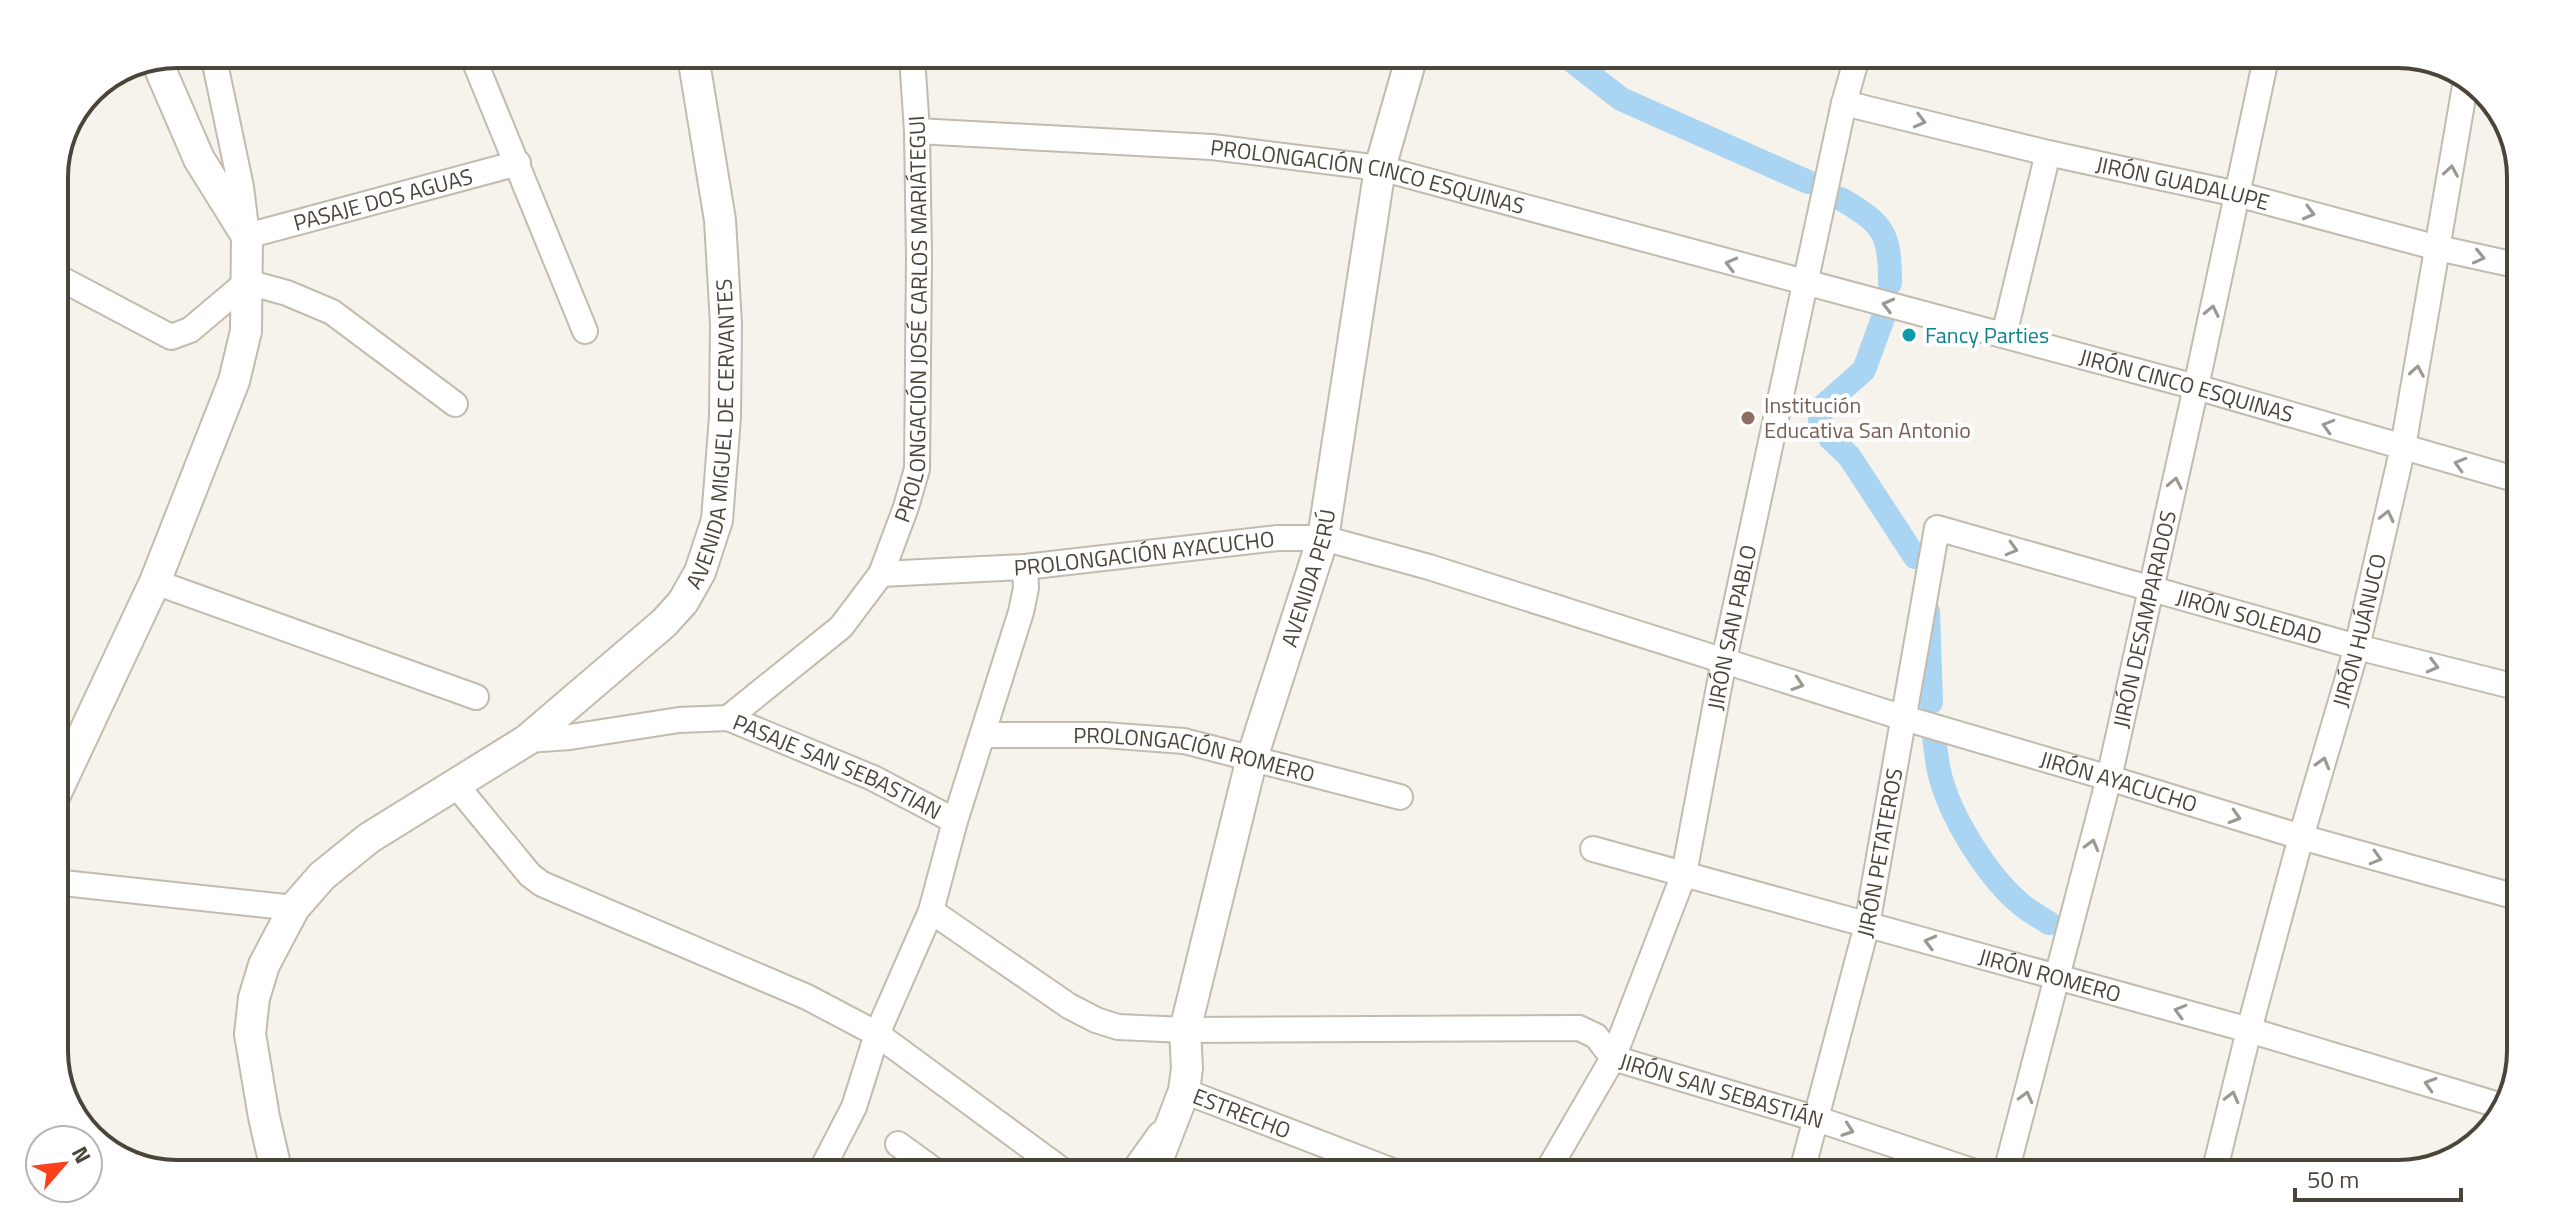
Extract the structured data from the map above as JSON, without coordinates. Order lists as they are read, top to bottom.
{
  "streets": {
    "street": [
      "PROLONGACIÓN CINCO ESQUINAS",
      "JIRÓN GUADALUPE",
      "PASAJE DOS AGUAS",
      "PROLONGACIÓN JOSÉ CARLOS MARIÁTEGUI",
      "JIRÓN CINCO ESQUINAS",
      "AVENIDA MIGUEL DE CERVANTES",
      "PROLONGACIÓN AYACUCHO",
      "AVENIDA PERÚ",
      "JIRÓN SOLEDAD",
      "JIRÓN DESAMPARADOS",
      "JIRÓN SAN PABLO",
      "JIRÓN HUÁNUCO",
      "PROLONGACIÓN ROMERO",
      "PASAJE SAN SEBASTIAN",
      "JIRÓN AYACUCHO",
      "JIRÓN PETATEROS",
      "JIRÓN ROMERO",
      "JIRÓN SAN SEBASTIÁN",
      "ESTRECHO"
    ]
  },
  "crossings": [
    ["PROLONGACIÓN CINCO ESQUINAS", "PROLONGACIÓN JOSÉ CARLOS MARIÁTEGUI"],
    ["PROLONGACIÓN CINCO ESQUINAS", "JIRÓN CINCO ESQUINAS"],
    ["PROLONGACIÓN CINCO ESQUINAS", "AVENIDA PERÚ"],
    ["PROLONGACIÓN CINCO ESQUINAS", "JIRÓN SAN PABLO"],
    ["JIRÓN GUADALUPE", "JIRÓN DESAMPARADOS"],
    ["JIRÓN GUADALUPE", "JIRÓN SAN PABLO"],
    ["JIRÓN GUADALUPE", "JIRÓN HUÁNUCO"],
    ["PROLONGACIÓN JOSÉ CARLOS MARIÁTEGUI", "PROLONGACIÓN AYACUCHO"],
    ["PROLONGACIÓN JOSÉ CARLOS MARIÁTEGUI", "PASAJE SAN SEBASTIAN"],
    ["JIRÓN CINCO ESQUINAS", "JIRÓN DESAMPARADOS"],
    ["JIRÓN CINCO ESQUINAS", "JIRÓN SAN PABLO"],
    ["JIRÓN CINCO ESQUINAS", "JIRÓN HUÁNUCO"],
    ["AVENIDA MIGUEL DE CERVANTES", "PASAJE SAN SEBASTIAN"],
    ["PROLONGACIÓN AYACUCHO", "AVENIDA PERÚ"],
    ["PROLONGACIÓN AYACUCHO", "JIRÓN SAN PABLO"],
    ["PROLONGACIÓN AYACUCHO", "JIRÓN AYACUCHO"],
    ["AVENIDA PERÚ", "PROLONGACIÓN ROMERO"],
    ["AVENIDA PERÚ", "JIRÓN SAN SEBASTIÁN"],
    ["AVENIDA PERÚ", "ESTRECHO"],
    ["JIRÓN SOLEDAD", "JIRÓN DESAMPARADOS"],
    ["JIRÓN SOLEDAD", "JIRÓN HUÁNUCO"],
    ["JIRÓN SOLEDAD", "JIRÓN PETATEROS"],
    ["JIRÓN DESAMPARADOS", "JIRÓN AYACUCHO"],
    ["JIRÓN DESAMPARADOS", "JIRÓN ROMERO"],
    ["JIRÓN SAN PABLO", "JIRÓN AYACUCHO"],
    ["JIRÓN SAN PABLO", "JIRÓN ROMERO"],
    ["JIRÓN SAN PABLO", "JIRÓN SAN SEBASTIÁN"],
    ["JIRÓN HUÁNUCO", "JIRÓN AYACUCHO"],
    ["JIRÓN HUÁNUCO", "JIRÓN ROMERO"],
    ["JIRÓN AYACUCHO", "JIRÓN PETATEROS"],
    ["JIRÓN PETATEROS", "JIRÓN ROMERO"],
    ["JIRÓN PETATEROS", "JIRÓN SAN SEBASTIÁN"]
  ],
  "one_way": [
    "PROLONGACIÓN CINCO ESQUINAS",
    "JIRÓN GUADALUPE",
    "JIRÓN CINCO ESQUINAS",
    "JIRÓN SOLEDAD",
    "JIRÓN DESAMPARADOS",
    "JIRÓN HUÁNUCO",
    "JIRÓN AYACUCHO",
    "JIRÓN ROMERO"
  ],
  "places": ["Fancy Parties", "Institución Educativa San Antonio"],
  "scale_bar": "50 m",
  "north": "top right"
}
